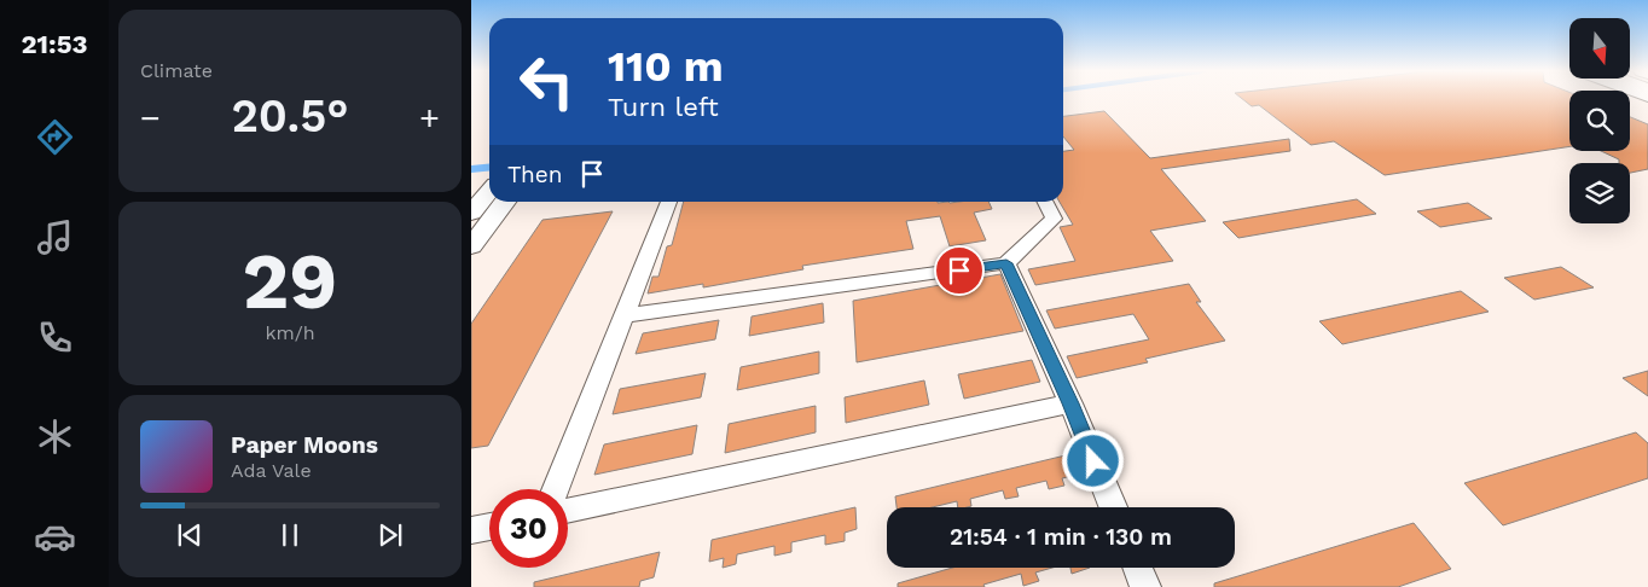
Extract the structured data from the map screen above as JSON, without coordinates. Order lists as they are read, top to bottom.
{
  "north": "bottom",
  "page": {
    "tabs": "21:53",
    "tile": [
      "Climate",
      ["29", "km/h"]
    ],
    "turn": ["110 m", "Turn left"],
    "heat": ["−", "20.5°", "+"],
    "then": "Then",
    "song": ["Paper Moons", "Ada Vale"],
    "limit": "30",
    "trip": "21:54 · 1 min · 130 m"
  }
}
